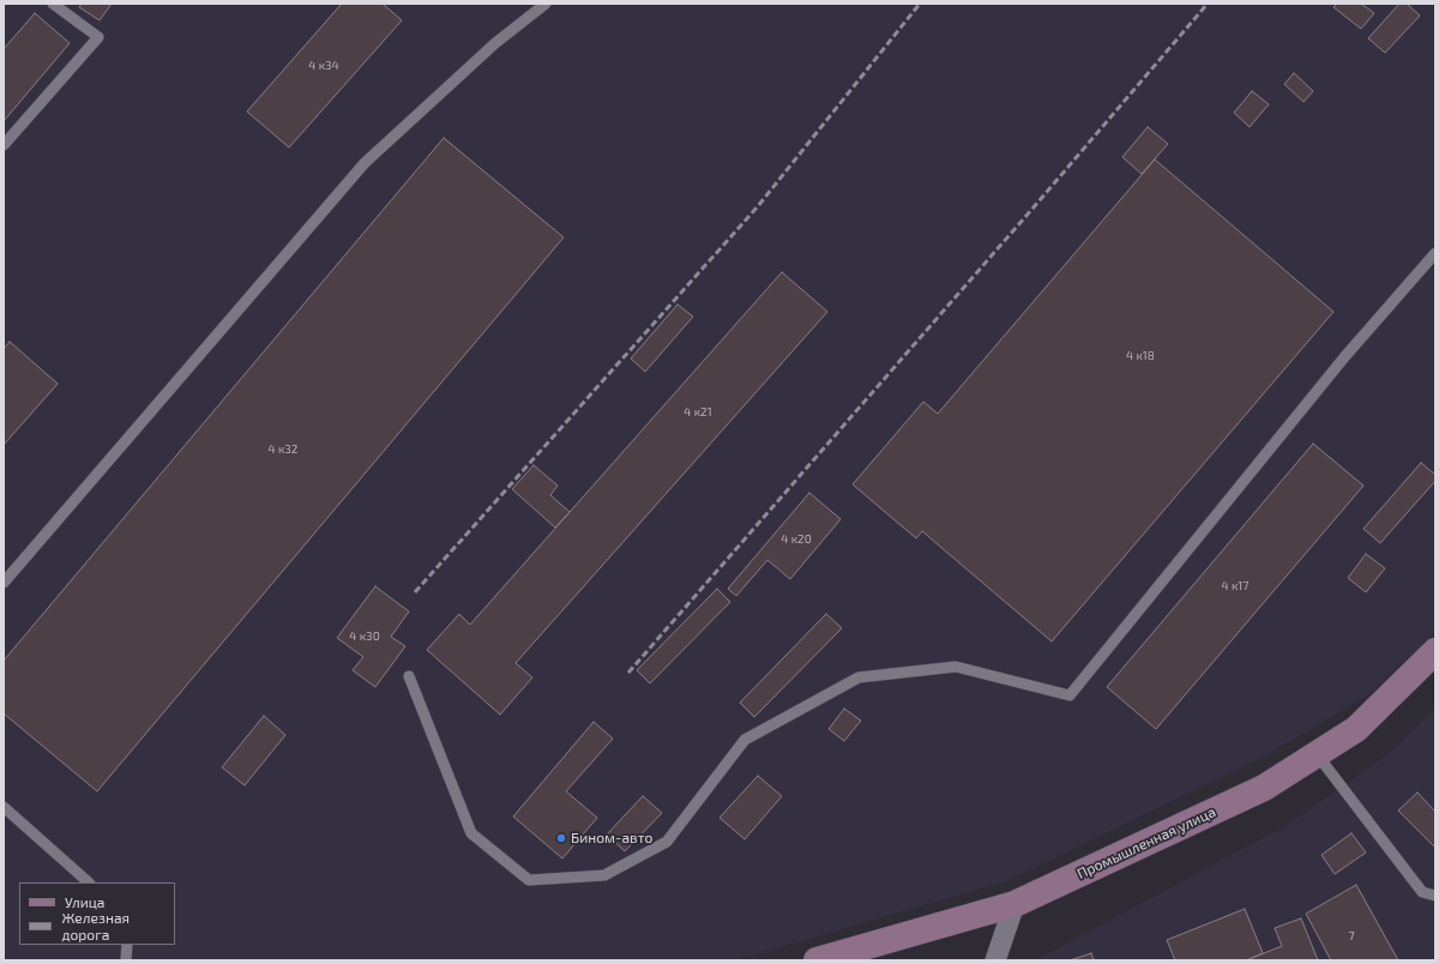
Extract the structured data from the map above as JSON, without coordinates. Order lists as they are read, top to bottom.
{
  "streets": {
    "main road": ["Промышленная улица"]
  },
  "places": ["Бином-авто"],
  "house_numbers": [
    "4 к34",
    "4 к18",
    "4 к21",
    "4 к32",
    "4 к20",
    "4 к17",
    "4 к30",
    "7"
  ],
  "legend": ["Улица", "Железная дорога"]
}
